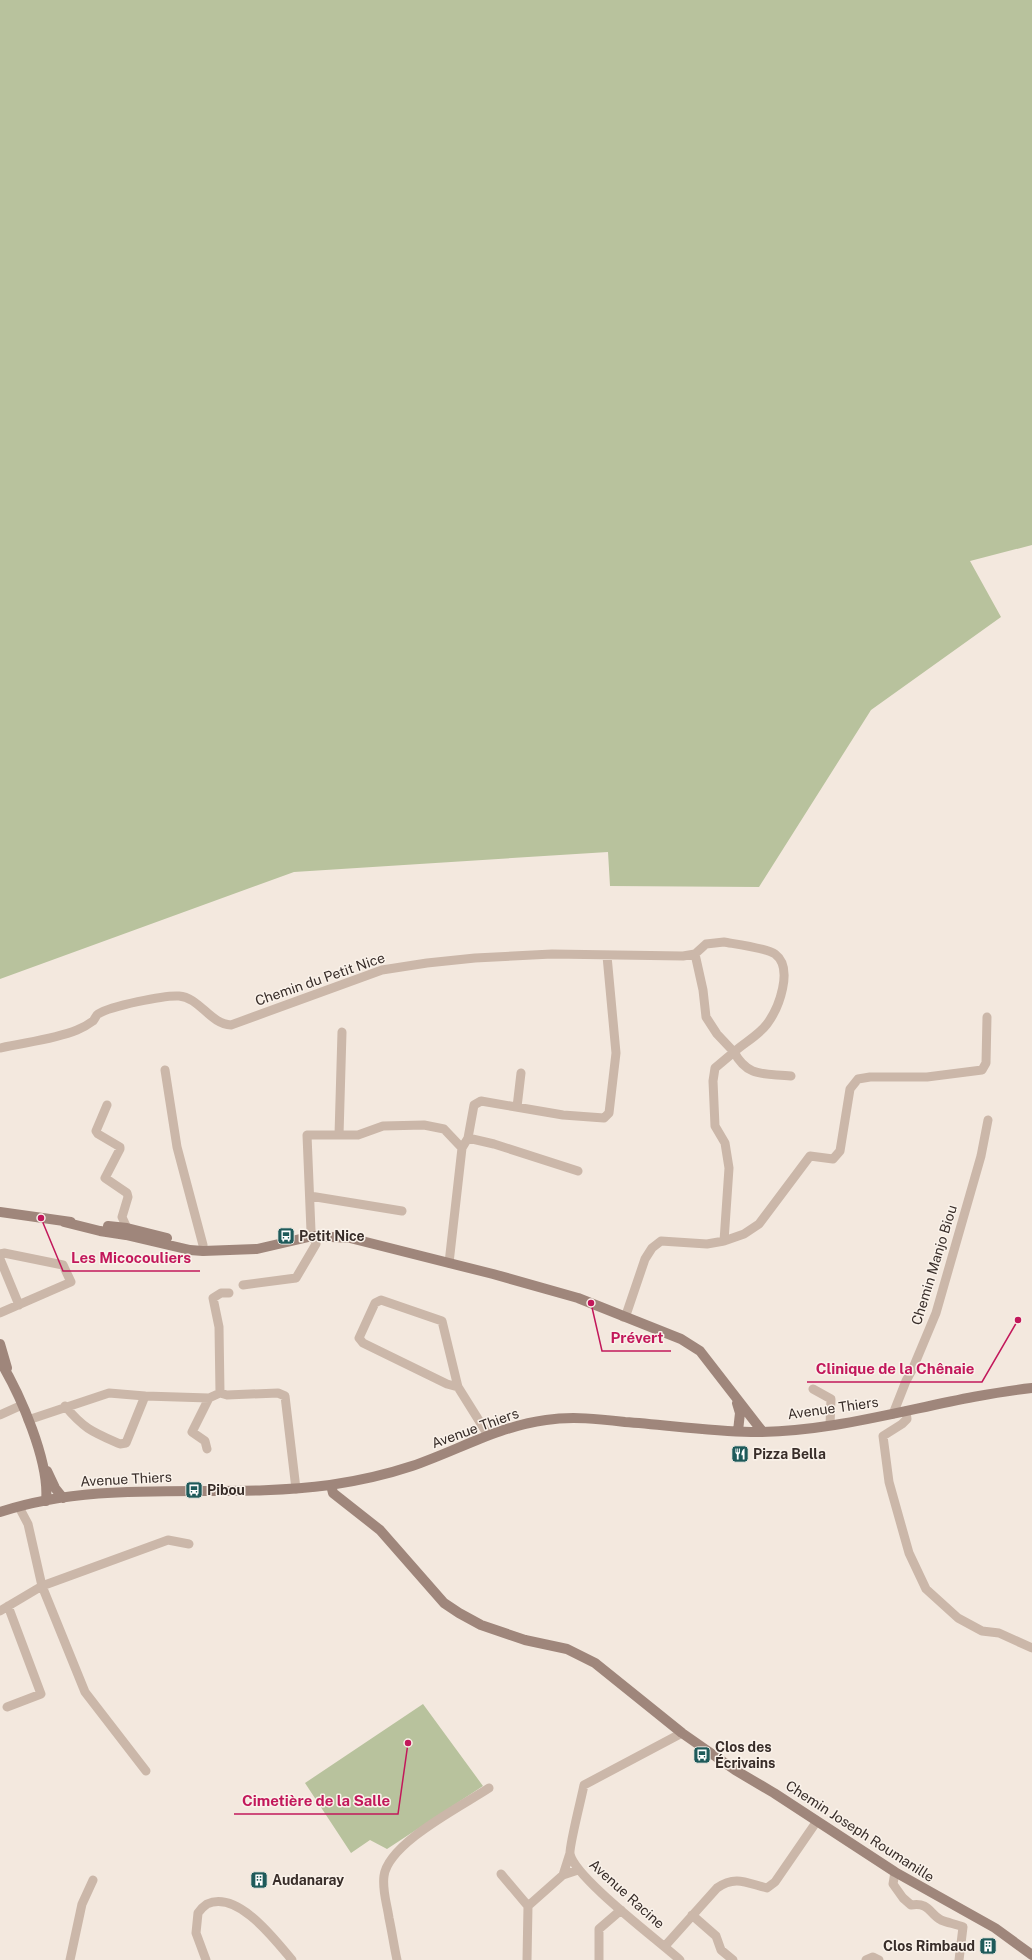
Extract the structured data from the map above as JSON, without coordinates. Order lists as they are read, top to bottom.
{
  "streets": {
    "street": [
      "Chemin du Petit Nice",
      "Chemin Manjo Biou",
      "Avenue Thiers",
      "Chemin Joseph Roumanille",
      "Avenue Racine"
    ]
  },
  "crossings": [
    ["Chemin Manjo Biou", "Avenue Thiers"],
    ["Avenue Thiers", "Chemin Joseph Roumanille"]
  ],
  "places": {
    "other": [
      "Les Micocouliers",
      "Prévert",
      "Clinique de la Chênaie",
      "Cimetière de la Salle"
    ],
    "bus stop": ["Petit Nice", "Pibou", "Clos des Écrivains"],
    "restaurant": ["Pizza Bella"],
    "building": ["Audanaray", "Clos Rimbaud"]
  }
}
